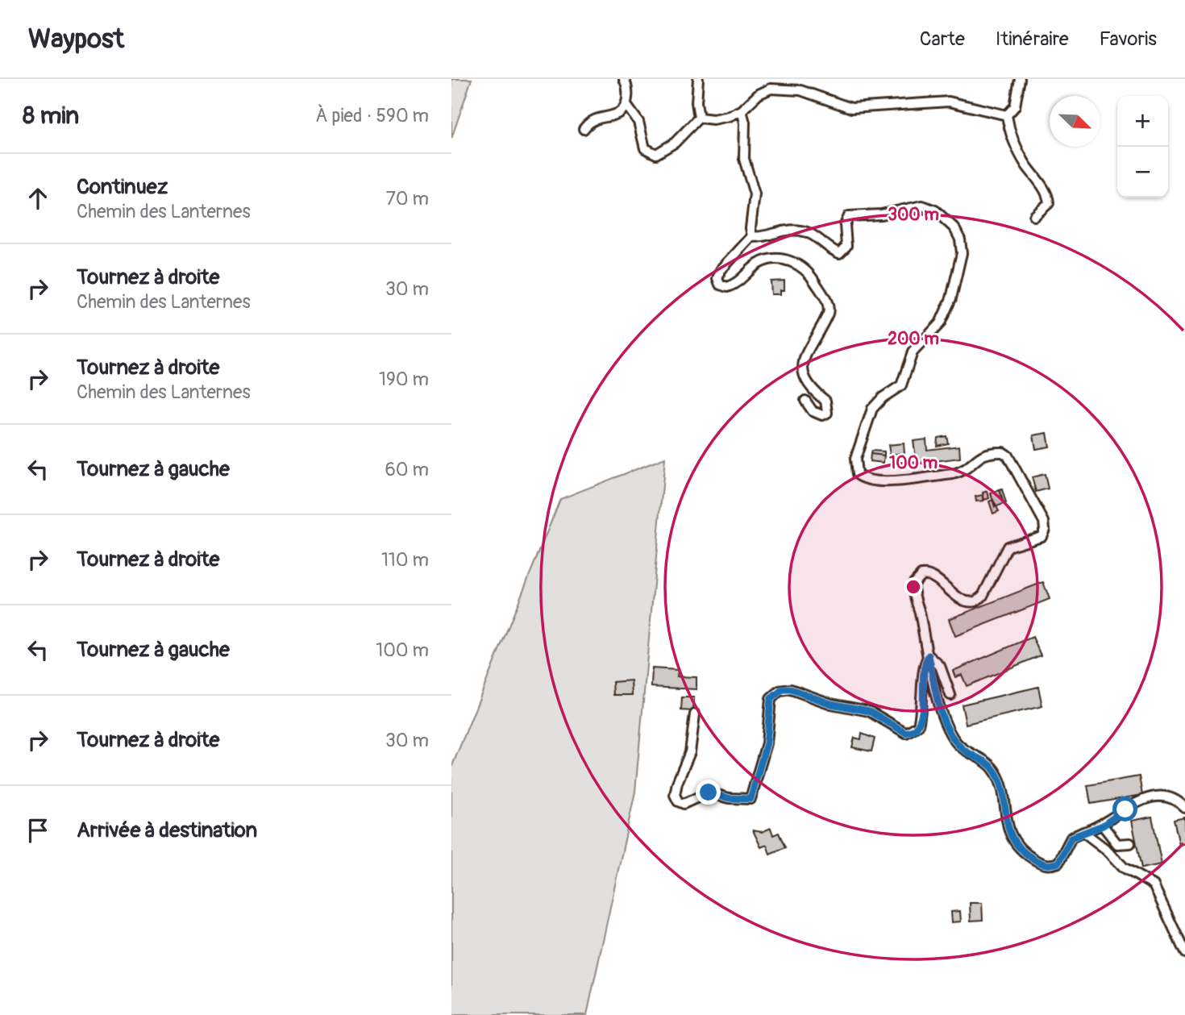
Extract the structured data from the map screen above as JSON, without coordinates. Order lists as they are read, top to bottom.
{
  "north": "bottom right",
  "page": {
    "header": "Waypost",
    "nav": ["Carte", "Itinéraire", "Favoris"],
    "heading": ["8 min", "À pied · 590 m"],
    "map_buttons": ["+", "−"],
    "list": [
      ["Continuez", "Chemin des Lanternes", "70 m"],
      ["Tournez à droite", "Chemin des Lanternes", "30 m"],
      ["Tournez à droite", "Chemin des Lanternes", "190 m"],
      ["Tournez à gauche", "60 m"],
      ["Tournez à droite", "110 m"],
      ["Tournez à gauche", "100 m"],
      ["Tournez à droite", "30 m"],
      "Arrivée à destination"
    ]
  },
  "rings": ["300 m", "200 m", "100 m"]
}
